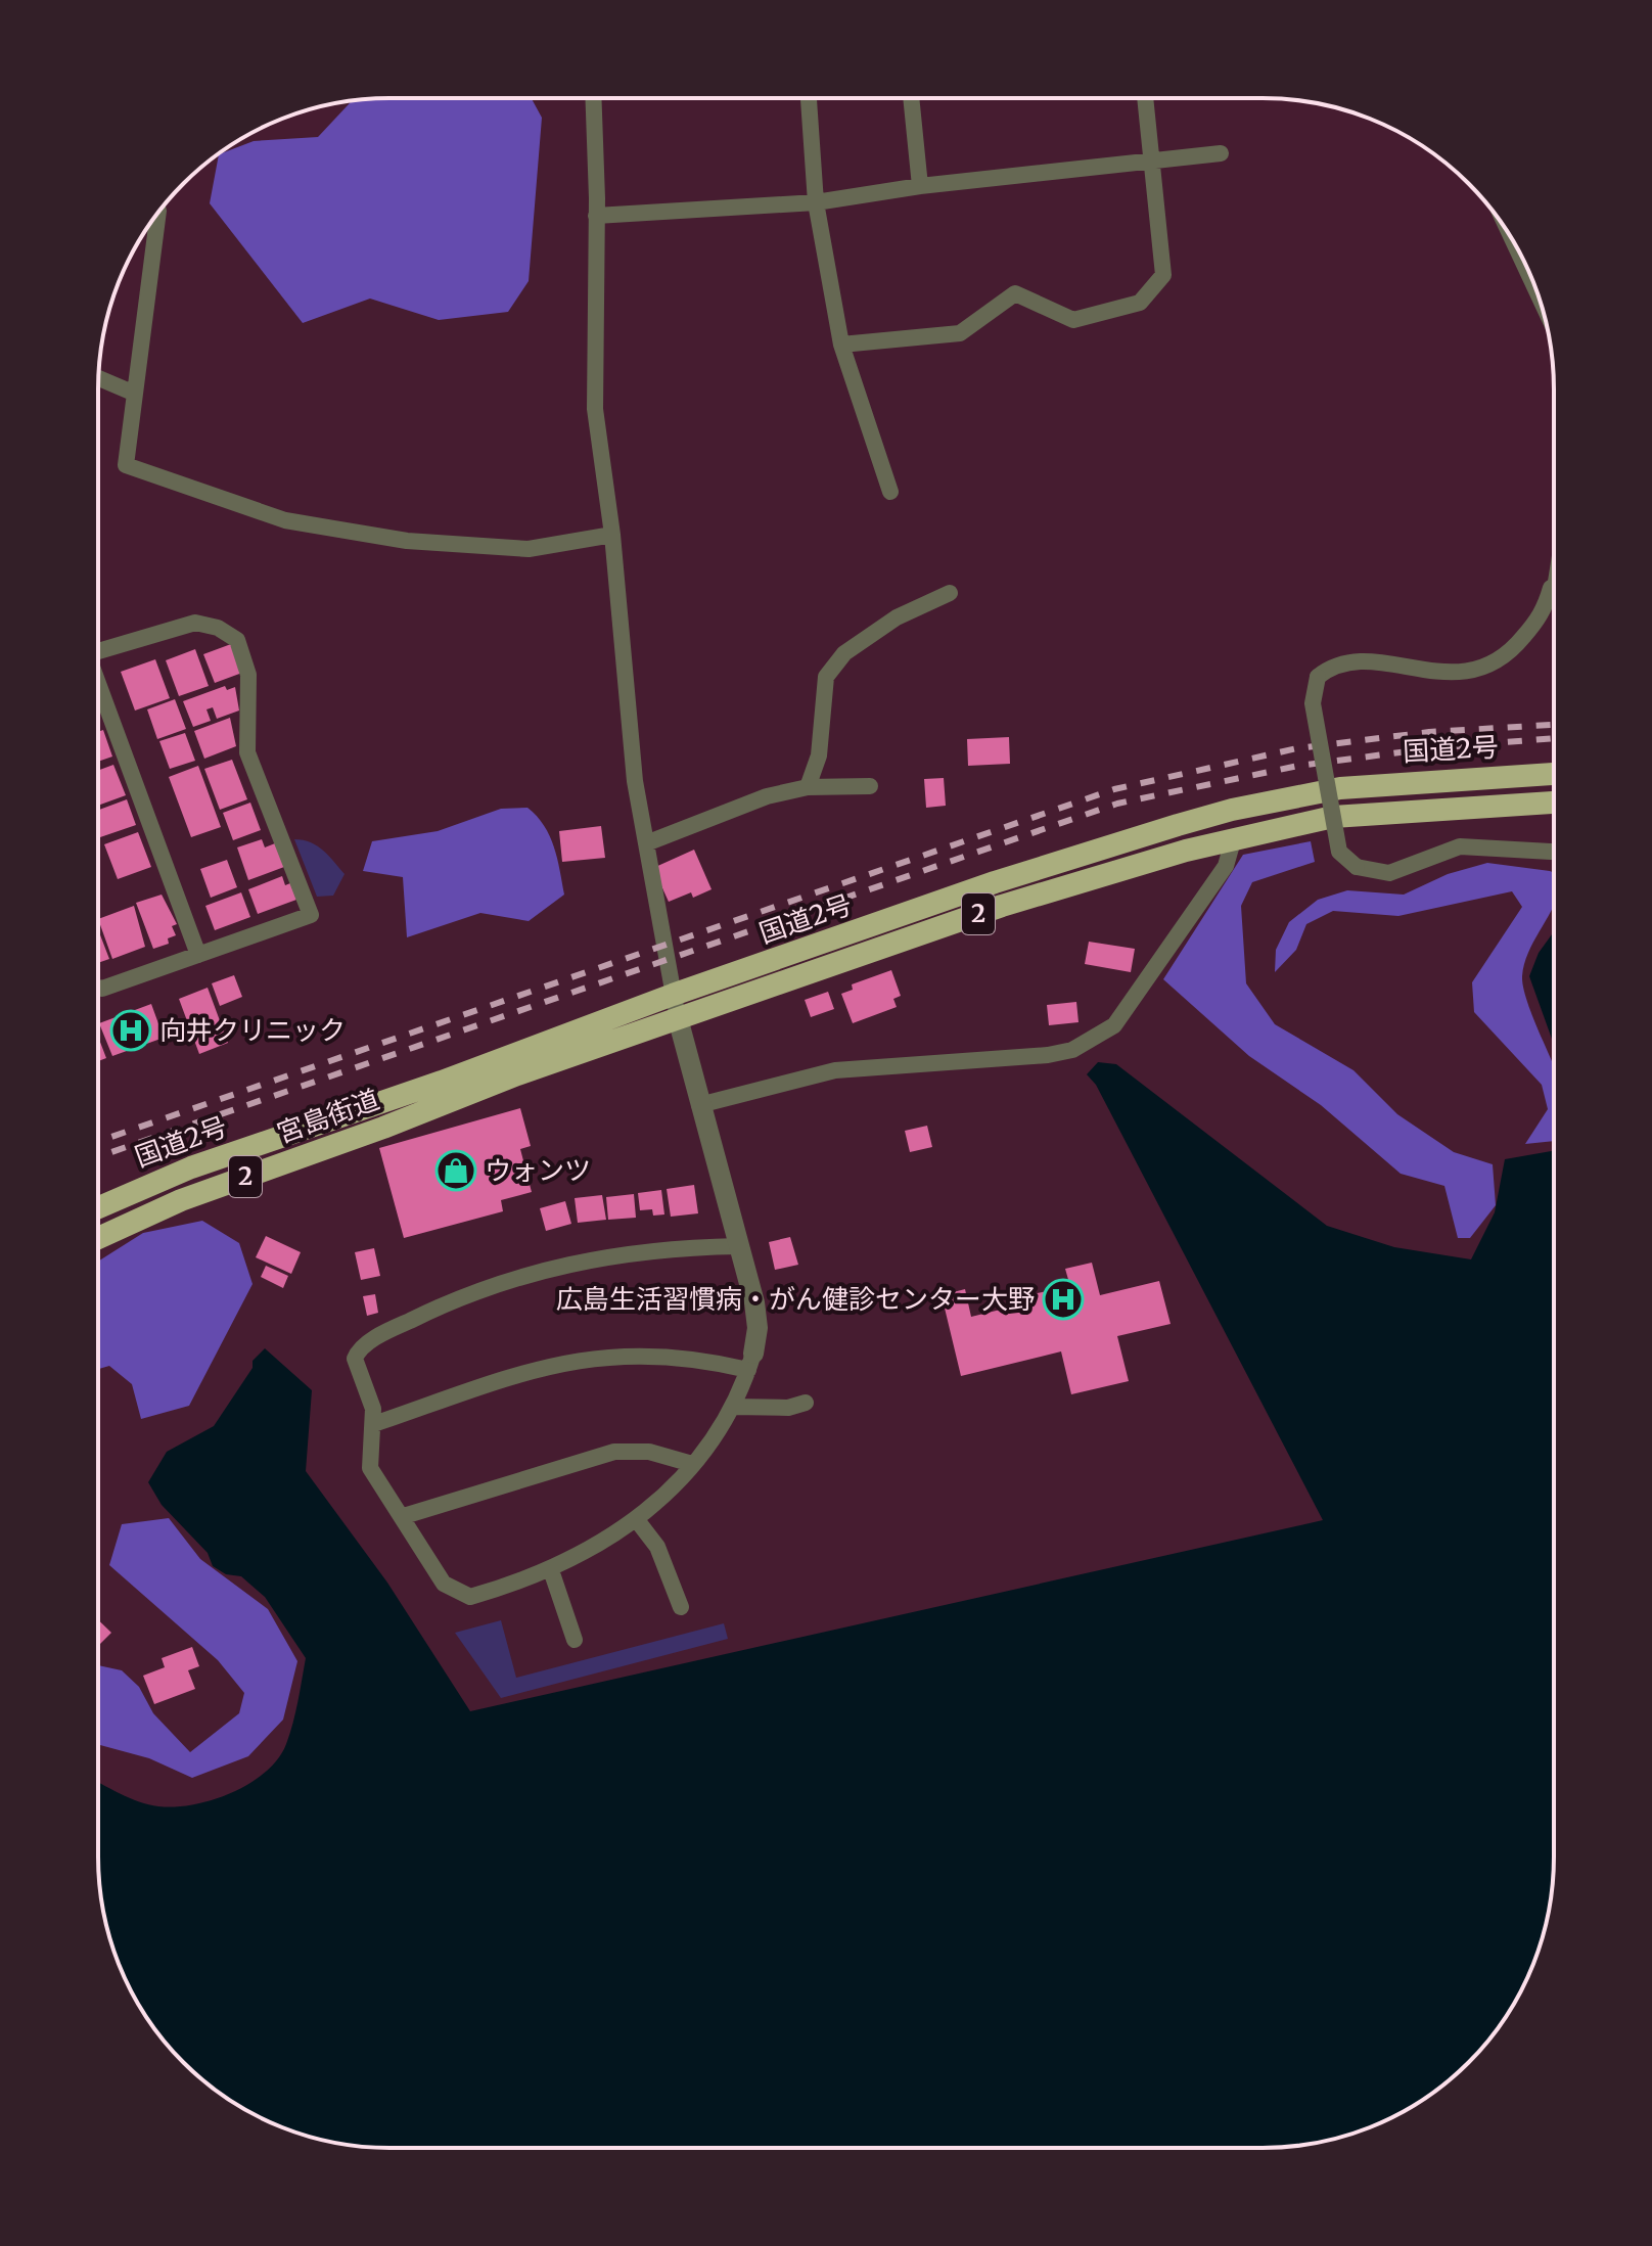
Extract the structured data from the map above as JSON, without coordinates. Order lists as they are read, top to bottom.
{
  "streets": {
    "highway": ["国道2号", "2", "宮島街道"]
  },
  "crossings": [
    ["国道2号", "宮島街道"]
  ],
  "places": {
    "hospital": ["向井クリニック", "広島生活習慣病・がん健診センター大野"],
    "shop": ["ウォンツ"]
  }
}
